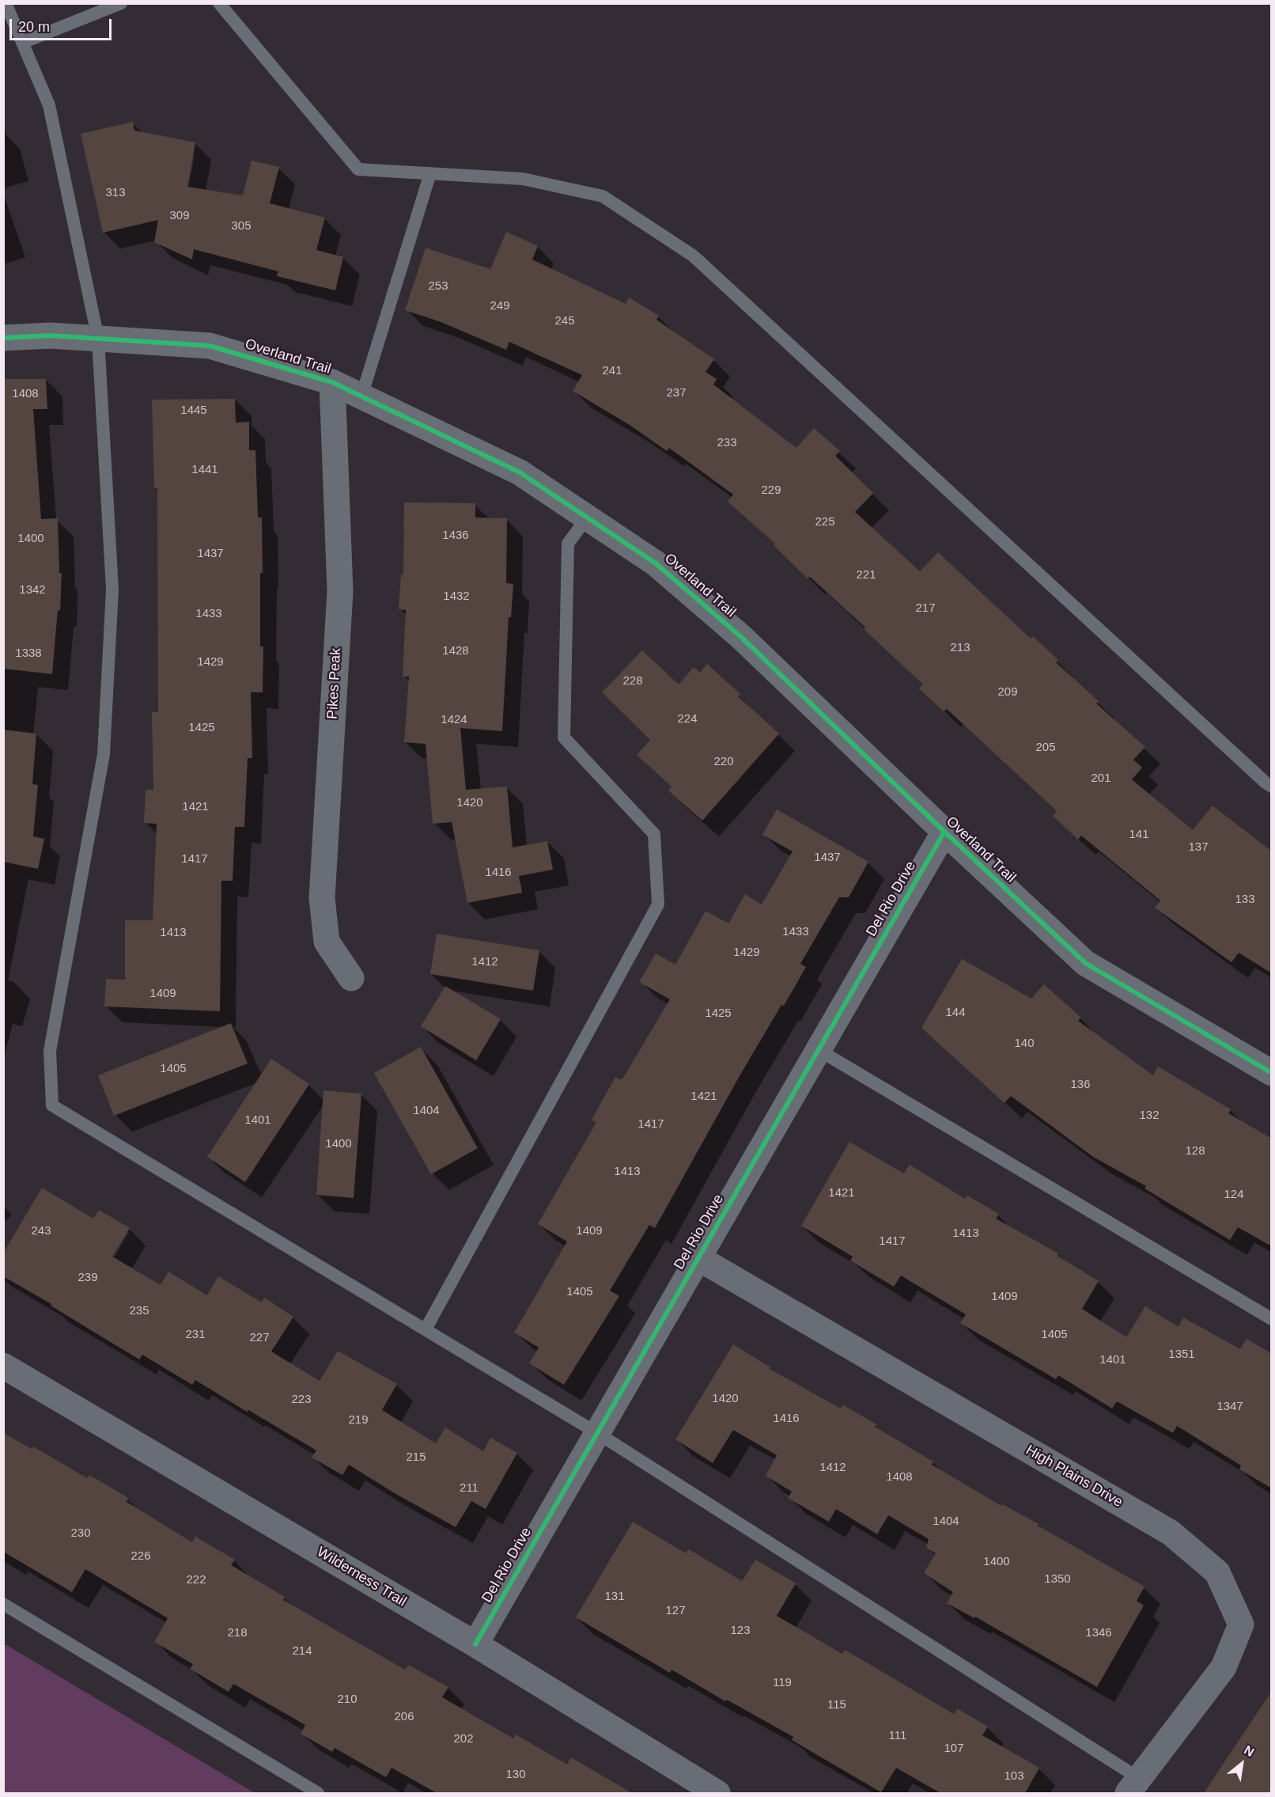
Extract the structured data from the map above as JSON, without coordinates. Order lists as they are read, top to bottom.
{
  "streets": {
    "street": [
      "Overland Trail",
      "Pikes Peak",
      "Del Rio Drive",
      "High Plains Drive",
      "Wilderness Trail"
    ]
  },
  "crossings": [
    ["Overland Trail", "Pikes Peak"],
    ["Overland Trail", "Del Rio Drive"],
    ["Del Rio Drive", "High Plains Drive"],
    ["Del Rio Drive", "Wilderness Trail"]
  ],
  "house_numbers": [
    "313",
    "309",
    "305",
    "253",
    "249",
    "245",
    "241",
    "237",
    "1408",
    "1445",
    "233",
    "1441",
    "229",
    "225",
    "1436",
    "1400",
    "1437",
    "221",
    "1342",
    "1432",
    "217",
    "1433",
    "213",
    "1428",
    "1338",
    "1429",
    "228",
    "209",
    "224",
    "1424",
    "1425",
    "205",
    "220",
    "201",
    "1420",
    "1421",
    "141",
    "137",
    "1437",
    "1417",
    "1416",
    "133",
    "1433",
    "1413",
    "1429",
    "1412",
    "1409",
    "144",
    "1425",
    "140",
    "1405",
    "136",
    "1421",
    "1404",
    "132",
    "1401",
    "1417",
    "1400",
    "128",
    "1413",
    "1421",
    "124",
    "243",
    "1409",
    "1413",
    "1417",
    "239",
    "1405",
    "1409",
    "235",
    "231",
    "1405",
    "227",
    "1351",
    "1401",
    "1420",
    "223",
    "1347",
    "1416",
    "219",
    "215",
    "1412",
    "1408",
    "211",
    "1404",
    "230",
    "226",
    "1400",
    "1350",
    "222",
    "131",
    "127",
    "123",
    "218",
    "1346",
    "214",
    "119",
    "210",
    "115",
    "206",
    "111",
    "202",
    "107",
    "130",
    "103"
  ],
  "scale_bar": "20 m",
  "north": "top right"
}
